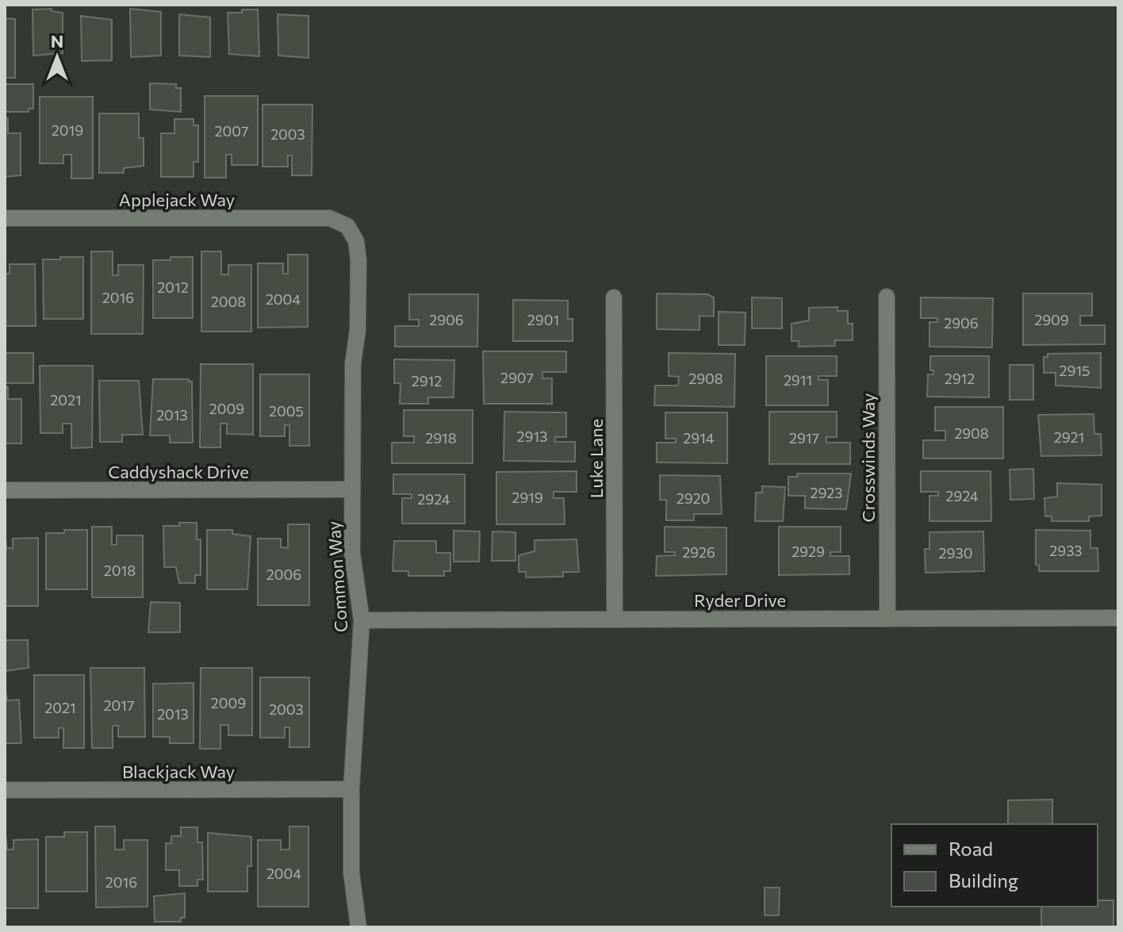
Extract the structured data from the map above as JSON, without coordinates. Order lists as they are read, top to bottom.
{
  "streets": {
    "street": [
      "Applejack Way",
      "Crosswinds Way",
      "Luke Lane",
      "Caddyshack Drive",
      "Common Way",
      "Ryder Drive",
      "Blackjack Way"
    ]
  },
  "crossings": [
    ["Applejack Way", "Common Way"],
    ["Crosswinds Way", "Ryder Drive"],
    ["Luke Lane", "Ryder Drive"],
    ["Caddyshack Drive", "Common Way"],
    ["Common Way", "Ryder Drive"],
    ["Common Way", "Blackjack Way"]
  ],
  "house_numbers": [
    "2019",
    "2007",
    "2003",
    "2012",
    "2016",
    "2004",
    "2008",
    "2906",
    "2901",
    "2909",
    "2906",
    "2915",
    "2907",
    "2908",
    "2912",
    "2911",
    "2912",
    "2021",
    "2009",
    "2005",
    "2013",
    "2908",
    "2913",
    "2921",
    "2918",
    "2914",
    "2917",
    "2923",
    "2924",
    "2919",
    "2920",
    "2924",
    "2933",
    "2929",
    "2926",
    "2930",
    "2018",
    "2006",
    "2009",
    "2017",
    "2021",
    "2003",
    "2013",
    "2004",
    "2016"
  ],
  "legend": ["Road", "Building"],
  "north": "top"
}
